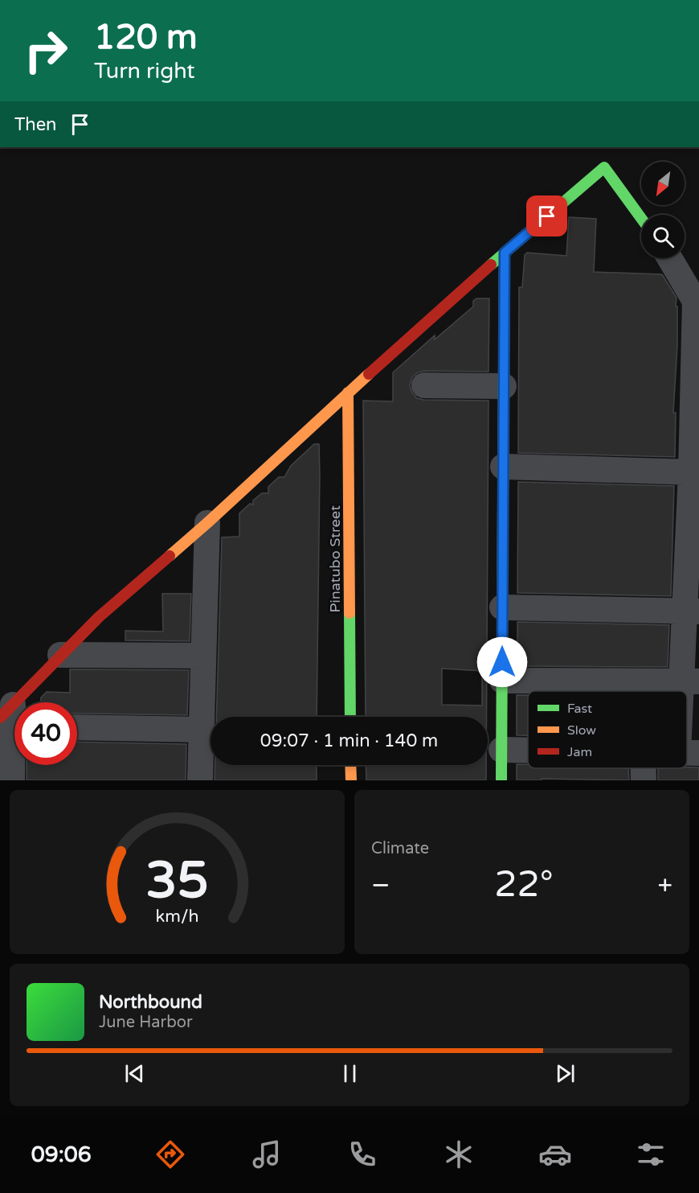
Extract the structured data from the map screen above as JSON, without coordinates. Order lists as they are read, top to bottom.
{
  "streets": {
    "street": ["Pinatubo Street"]
  },
  "legend": ["Fast", "Slow", "Jam"],
  "north": "bottom left",
  "page": {
    "turn": ["120 m", "Turn right"],
    "then": "Then",
    "limit": "40",
    "trip": "09:07 · 1 min · 140 m",
    "tile": "Climate",
    "heat": ["−", "22°", "+"],
    "song": ["Northbound", "June Harbor"],
    "tabs": "09:06",
    "gauge": ["35", "km/h"]
  }
}
